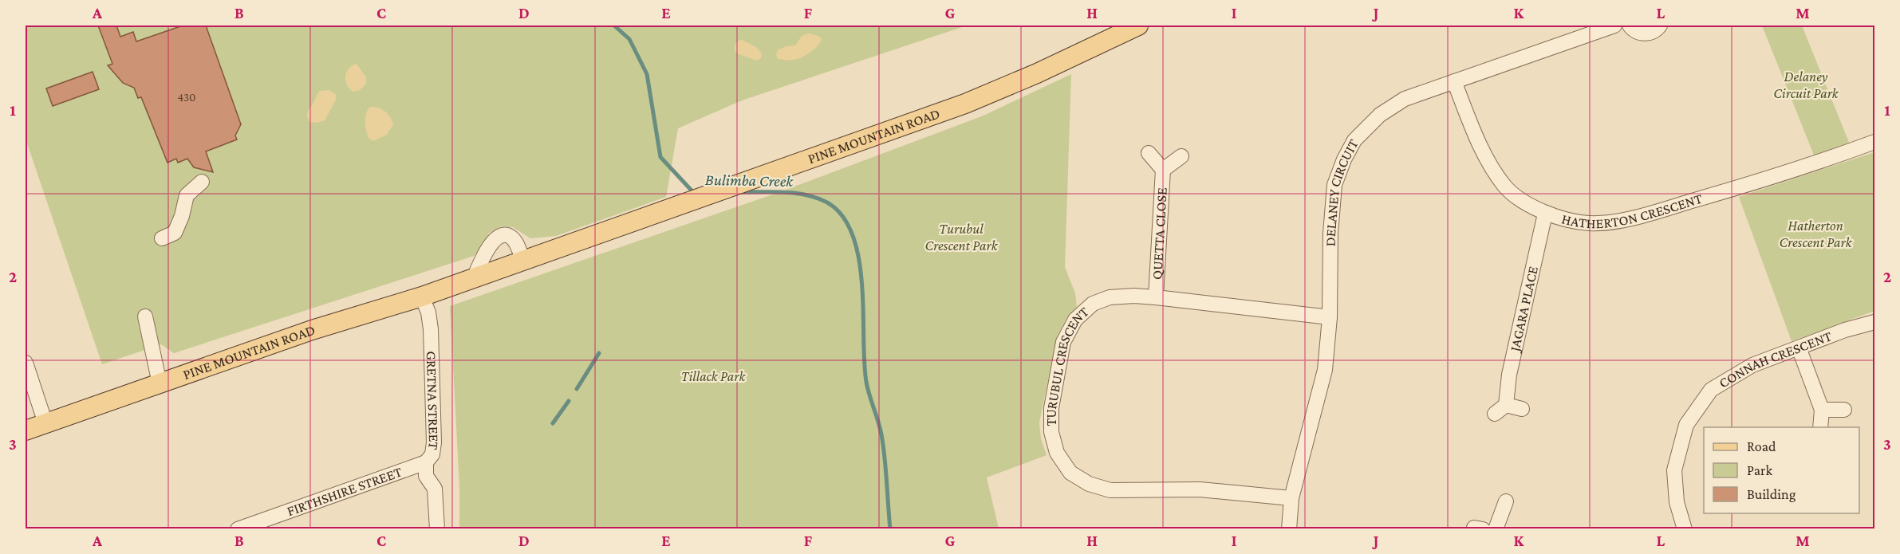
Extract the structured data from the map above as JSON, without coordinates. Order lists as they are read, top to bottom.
{
  "streets": {
    "main road": ["PINE MOUNTAIN ROAD"],
    "street": [
      "DELANEY CIRCUIT",
      "HATHERTON CRESCENT",
      "QUETTA CLOSE",
      "JAGARA PLACE",
      "CONNAH CRESCENT",
      "TURUBUL CRESCENT",
      "GRETNA STREET",
      "FIRTHSHIRE STREET"
    ]
  },
  "crossings": [
    ["PINE MOUNTAIN ROAD", "GRETNA STREET"],
    ["DELANEY CIRCUIT", "HATHERTON CRESCENT"],
    ["DELANEY CIRCUIT", "TURUBUL CRESCENT"],
    ["HATHERTON CRESCENT", "JAGARA PLACE"],
    ["QUETTA CLOSE", "TURUBUL CRESCENT"],
    ["GRETNA STREET", "FIRTHSHIRE STREET"]
  ],
  "water": ["Bulimba Creek"],
  "parks": [
    "Delaney Circuit Park",
    "Hatherton Crescent Park",
    "Turubul Crescent Park",
    "Tillack Park"
  ],
  "house_numbers": ["430"],
  "legend": ["Road", "Park", "Building"],
  "grid": {
    "columns": [
      "A",
      "B",
      "C",
      "D",
      "E",
      "F",
      "G",
      "H",
      "I",
      "J",
      "K",
      "L",
      "M"
    ],
    "rows": ["1", "2", "3"]
  }
}
